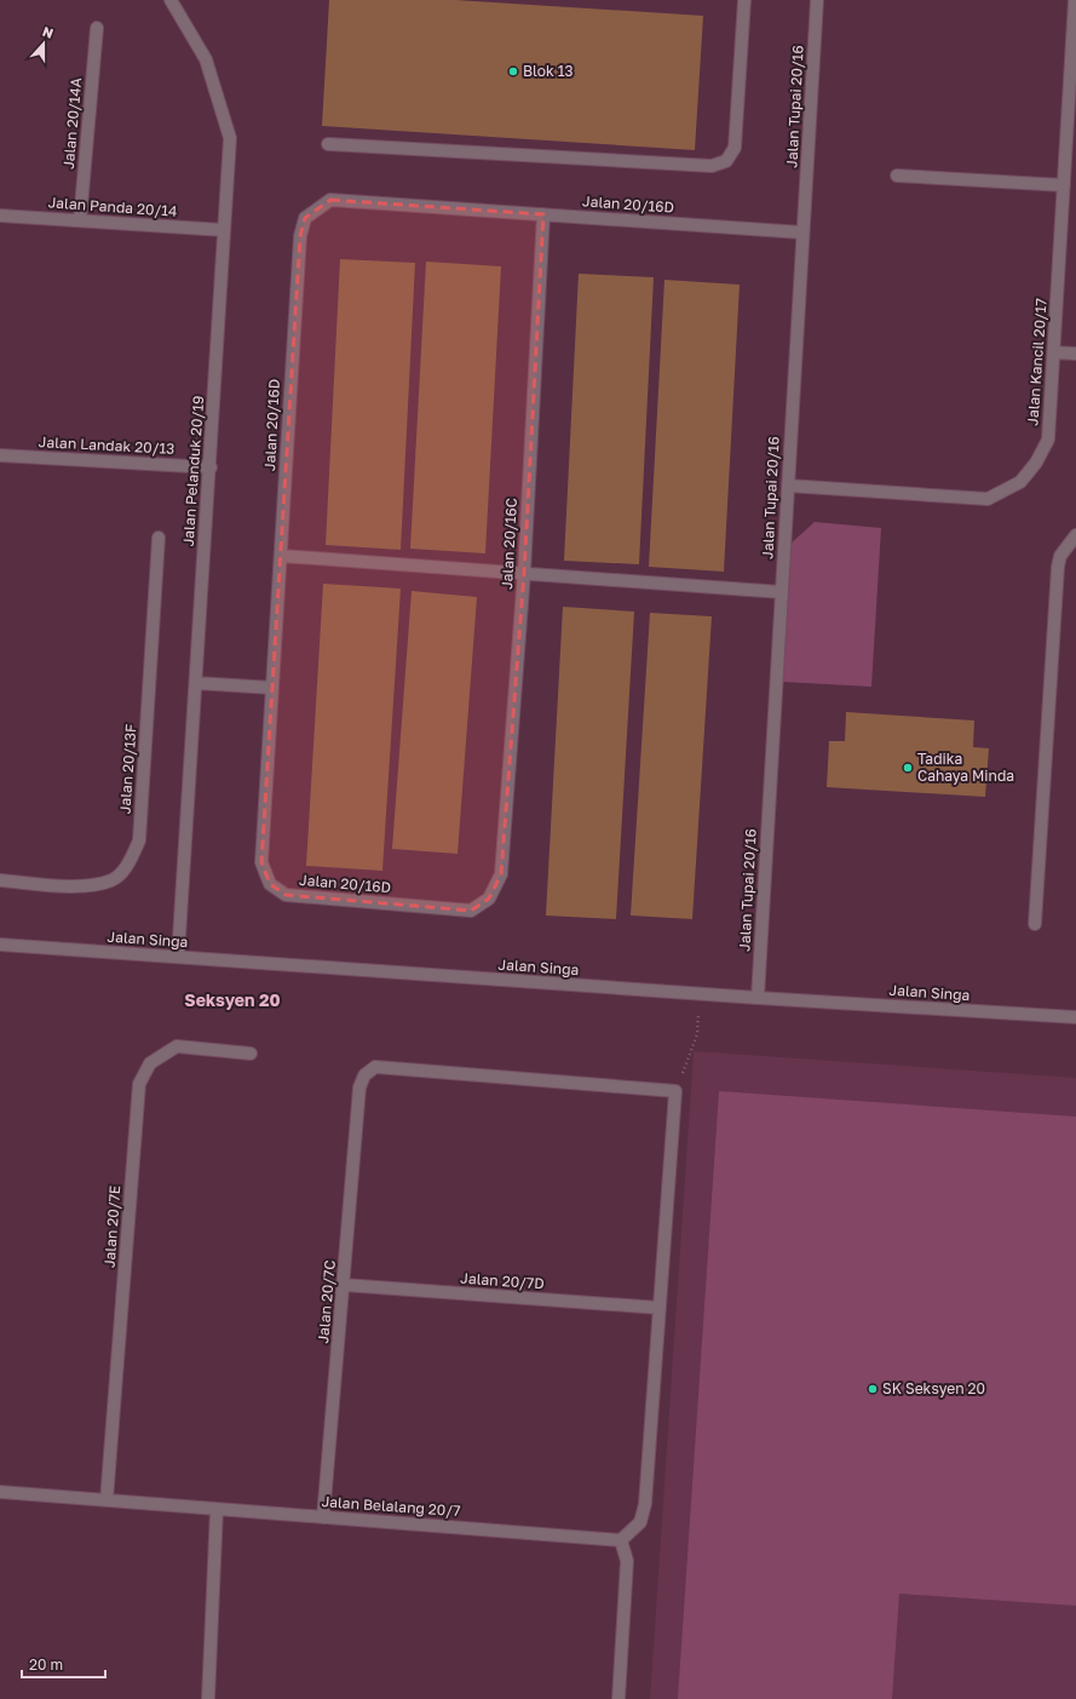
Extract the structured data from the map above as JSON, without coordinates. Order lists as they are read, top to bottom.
{
  "streets": {
    "street": [
      "Jalan Tupai 20/16",
      "Jalan 20/14A",
      "Jalan 20/16D",
      "Jalan Panda 20/14",
      "Jalan Kancil 20/17",
      "Jalan Landak 20/13",
      "Jalan Pelanduk 20/19",
      "Jalan 20/16C",
      "Jalan 20/13F",
      "Jalan Singa",
      "Jalan 20/7E",
      "Jalan 20/7D",
      "Jalan 20/7C",
      "Jalan Belalang 20/7"
    ]
  },
  "crossings": [
    ["Jalan Tupai 20/16", "Jalan 20/16D"],
    ["Jalan Tupai 20/16", "Jalan Kancil 20/17"],
    ["Jalan Tupai 20/16", "Jalan Singa"],
    ["Jalan 20/14A", "Jalan Panda 20/14"],
    ["Jalan 20/16D", "Jalan 20/16C"],
    ["Jalan Panda 20/14", "Jalan Pelanduk 20/19"],
    ["Jalan Landak 20/13", "Jalan Pelanduk 20/19"],
    ["Jalan Pelanduk 20/19", "Jalan Singa"],
    ["Jalan 20/7E", "Jalan Belalang 20/7"],
    ["Jalan 20/7D", "Jalan 20/7C"],
    ["Jalan 20/7C", "Jalan Belalang 20/7"]
  ],
  "districts": ["Seksyen 20"],
  "places": ["Blok 13", "Tadika Cahaya Minda", "SK Seksyen 20"],
  "scale_bar": "20 m",
  "north": "top"
}
